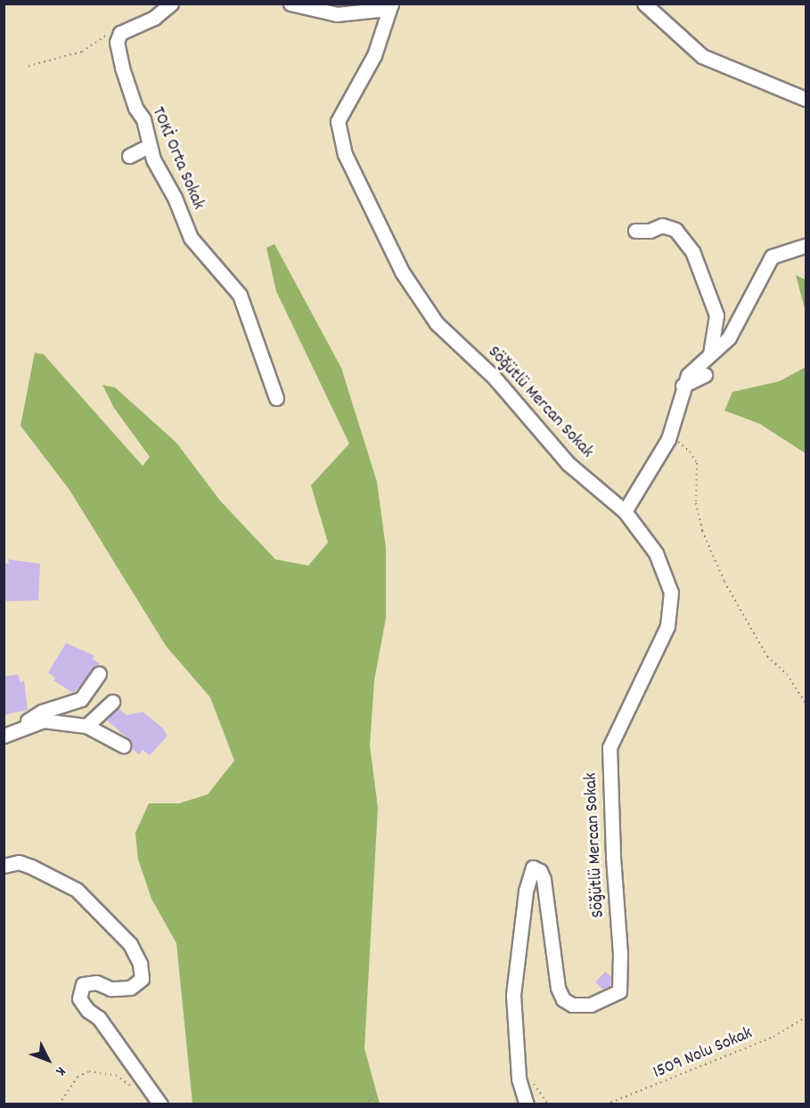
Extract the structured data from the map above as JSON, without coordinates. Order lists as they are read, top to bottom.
{
  "streets": {
    "street": ["TOKİ Orta Sokak", "Söğütlü Mercan Sokak"],
    "path": ["1509 Nolu Sokak"]
  },
  "north": "bottom right"
}
